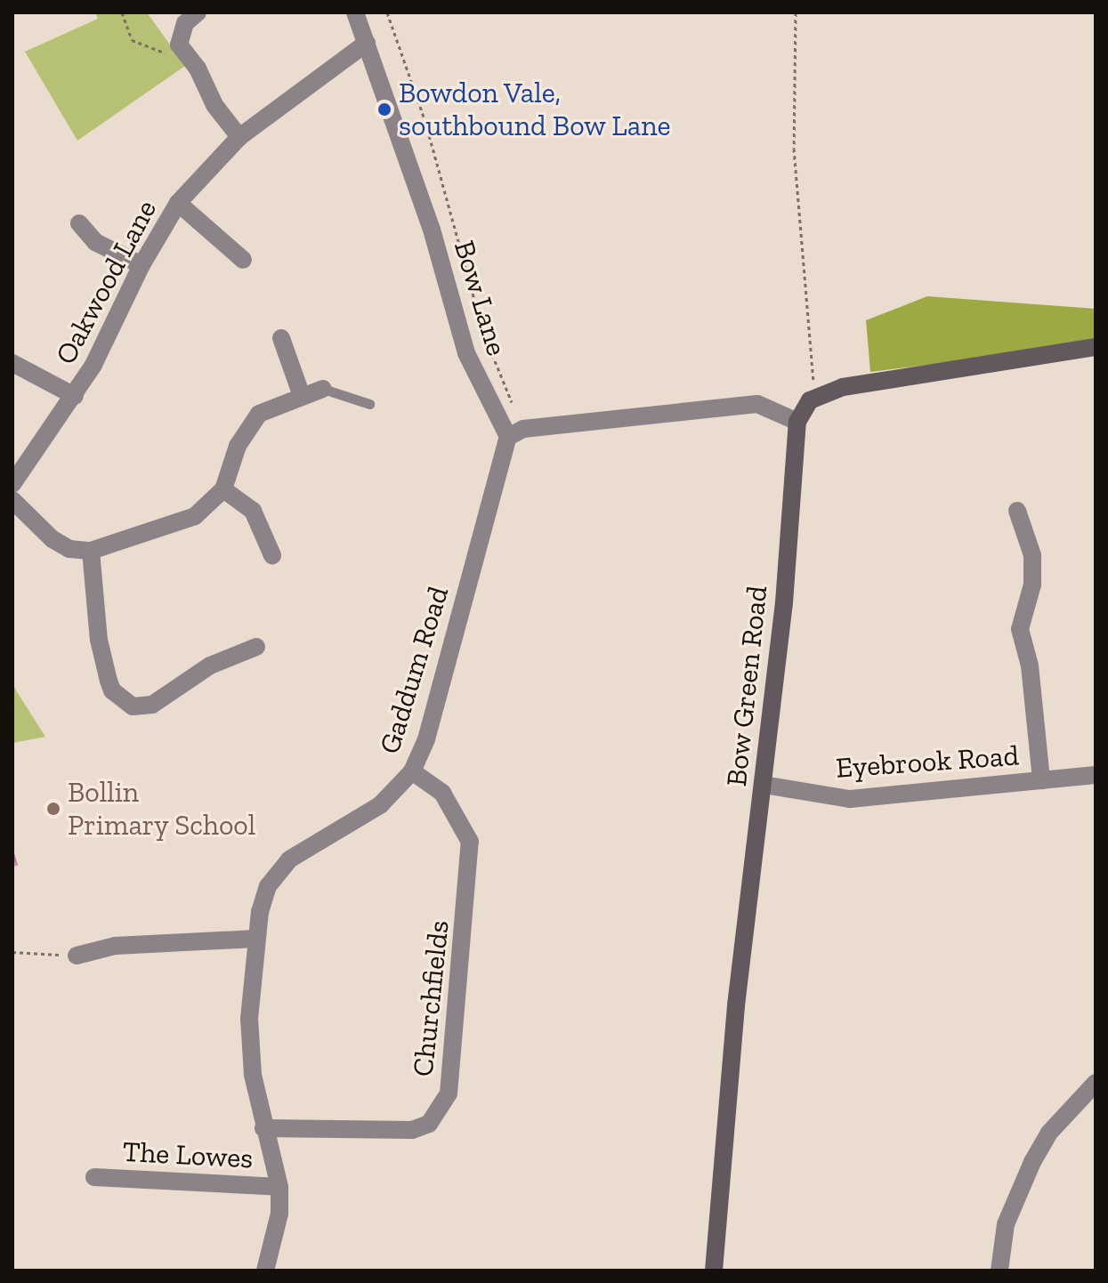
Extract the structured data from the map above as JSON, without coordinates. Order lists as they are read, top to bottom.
{
  "streets": {
    "main road": ["Bow Green Road"],
    "street": [
      "Oakwood Lane",
      "Bow Lane",
      "Gaddum Road",
      "Eyebrook Road",
      "Churchfields",
      "The Lowes"
    ]
  },
  "crossings": [
    ["Oakwood Lane", "Bow Lane"],
    ["Bow Lane", "Gaddum Road"],
    ["Gaddum Road", "Churchfields"],
    ["Gaddum Road", "The Lowes"],
    ["Bow Green Road", "Eyebrook Road"]
  ],
  "places": ["Bowdon Vale, southbound Bow Lane", "Bollin Primary School"]
}
